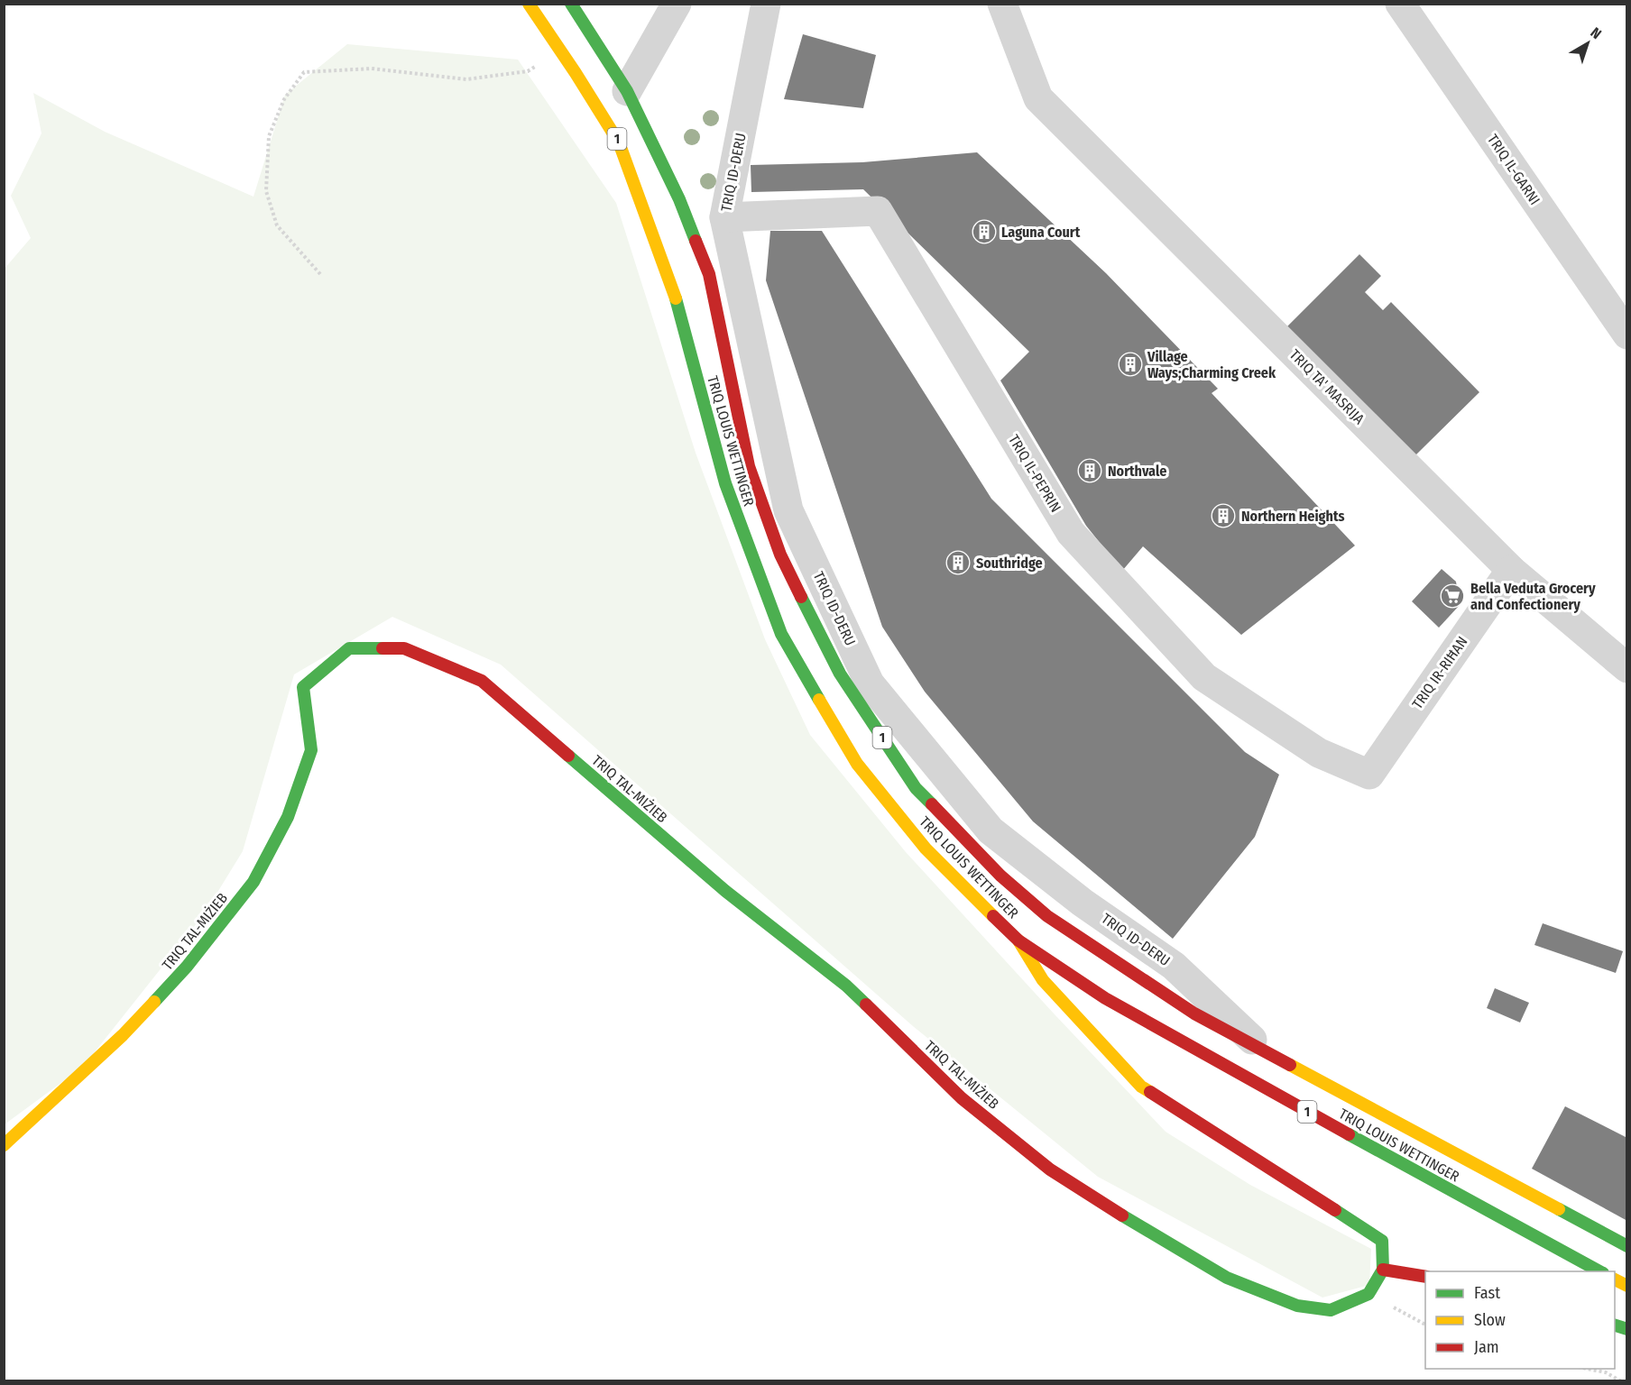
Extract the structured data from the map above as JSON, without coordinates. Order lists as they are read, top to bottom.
{
  "streets": {
    "main road": ["1", "TRIQ LOUIS WETTINGER", "TRIQ TAL-MIŻIEB"],
    "street": [
      "TRIQ IL-GARNI",
      "TRIQ ID-DERU",
      "TRIQ TA' MASRIJA",
      "TRIQ IL-PEPRIN",
      "TRIQ IR-RIĦAN"
    ]
  },
  "crossings": [
    ["TRIQ ID-DERU", "TRIQ LOUIS WETTINGER"],
    ["TRIQ ID-DERU", "TRIQ IL-PEPRIN"],
    ["TRIQ TA' MASRIJA", "TRIQ IR-RIĦAN"],
    ["TRIQ IL-PEPRIN", "TRIQ IR-RIĦAN"]
  ],
  "places": {
    "building": [
      "Laguna Court",
      "Village Ways;Charming Creek",
      "Northvale",
      "Northern Heights",
      "Southridge"
    ],
    "supermarket": ["Bella Veduta Grocery and Confectionery"]
  },
  "legend": ["Fast", "Slow", "Jam"],
  "north": "top right"
}
